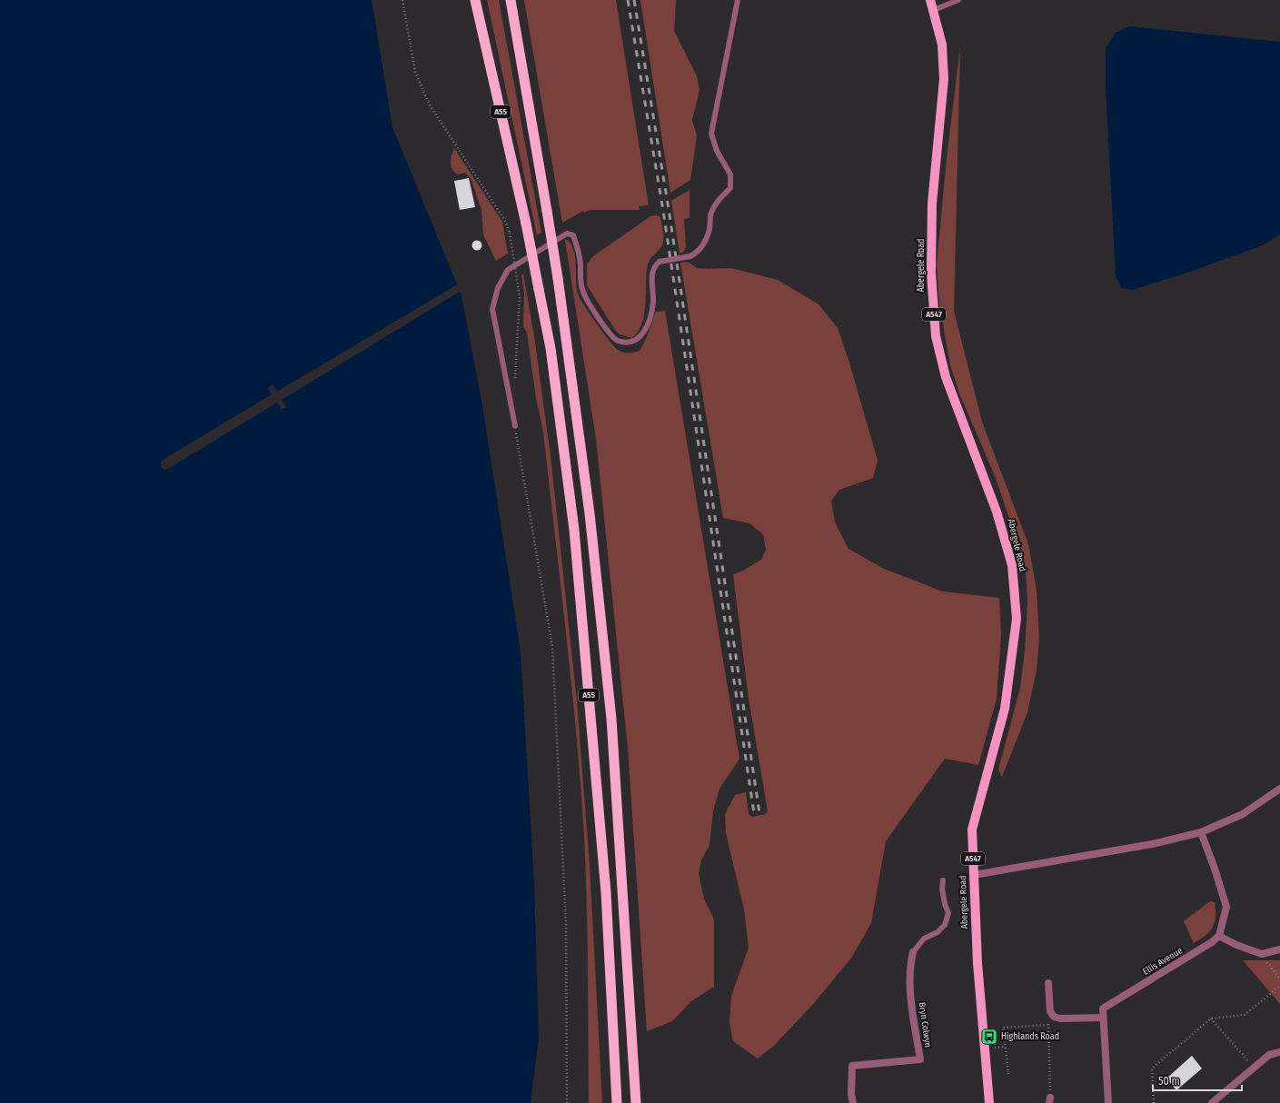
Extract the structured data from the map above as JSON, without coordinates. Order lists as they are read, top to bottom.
{
  "streets": {
    "highway": ["A55"],
    "main road": ["Abergele Road", "A547"],
    "street": ["Ellis Avenue", "Bryn Colwyn"]
  },
  "places": {
    "bus stop": ["Highlands Road"]
  },
  "scale_bar": "50 m"
}
